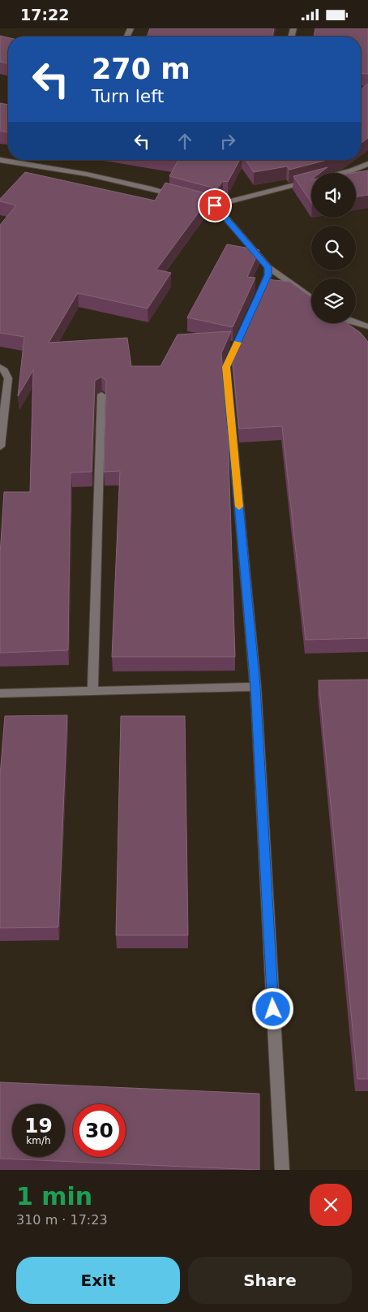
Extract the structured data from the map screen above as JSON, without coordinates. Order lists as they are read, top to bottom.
{
  "page": {
    "status": "17:22",
    "turn": ["270 m", "Turn left"],
    "speed": "19 km/h",
    "limit": "30",
    "heading": ["1 min", "310 m · 17:23"],
    "buttons": ["Exit", "Share"]
  }
}
